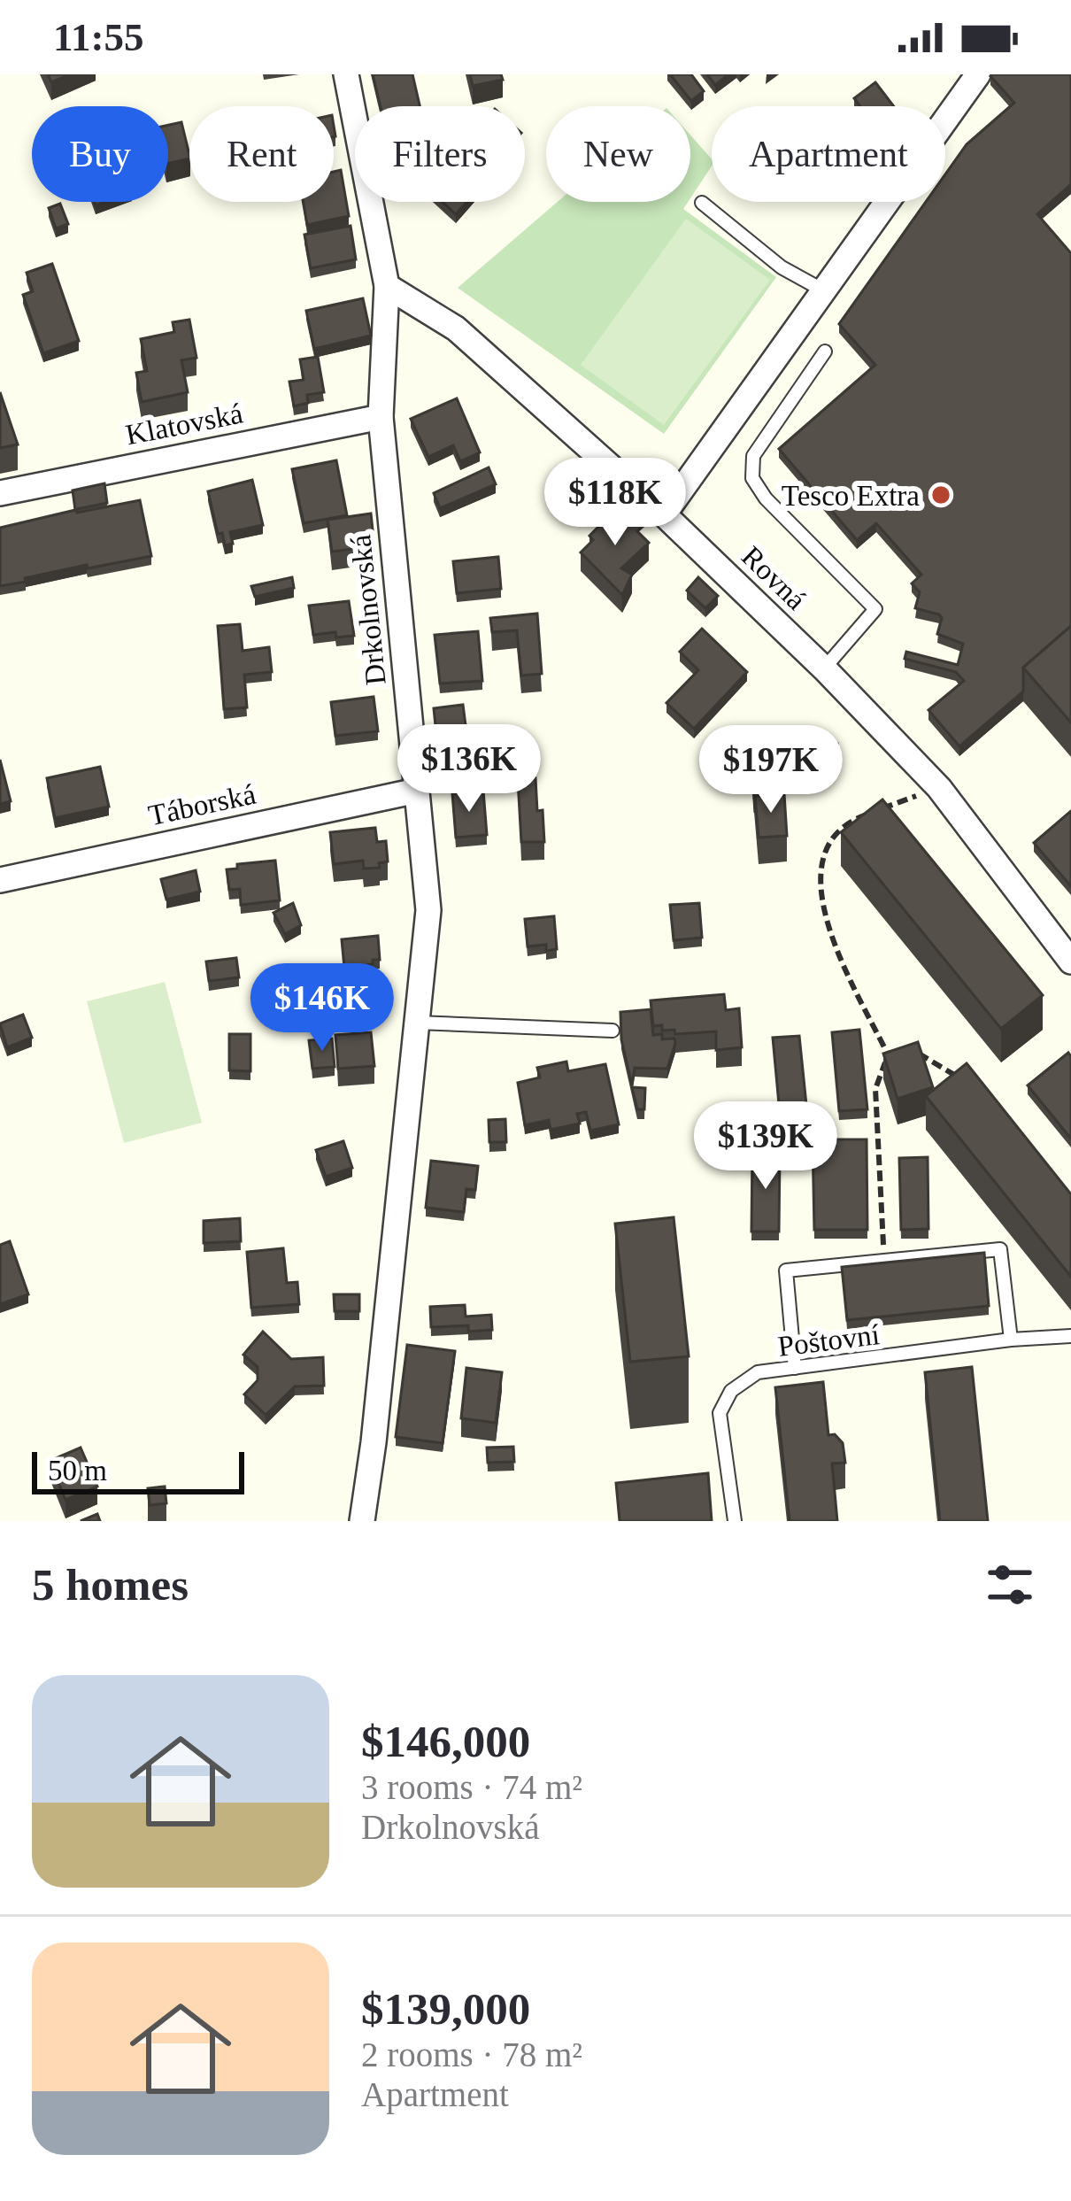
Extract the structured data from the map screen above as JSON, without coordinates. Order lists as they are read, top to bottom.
{
  "streets": {
    "street": [
      "Klatovská",
      "Rovná",
      "Drkolnovská",
      "Táborská"
    ],
    "lane": ["Poštovní"]
  },
  "crossings": [
    ["Klatovská", "Drkolnovská"],
    ["Rovná", "Drkolnovská"],
    ["Drkolnovská", "Táborská"]
  ],
  "places": ["Tesco Extra"],
  "scale_bar": "50 m",
  "page": {
    "status": "11:55",
    "chip": [
      "Buy",
      "Rent",
      "Filters",
      "New",
      "Apartment"
    ],
    "price": [
      "$118K",
      "$136K",
      "$197K",
      "$146K",
      "$139K"
    ],
    "scale": "50 m",
    "heading": "5 homes",
    "list": [
      {
        "name": "$146,000",
        "note": "3 rooms · 74 m² · Drkolnovská"
      },
      {
        "name": "$139,000",
        "note": "2 rooms · 78 m² · Apartment"
      }
    ]
  }
}
